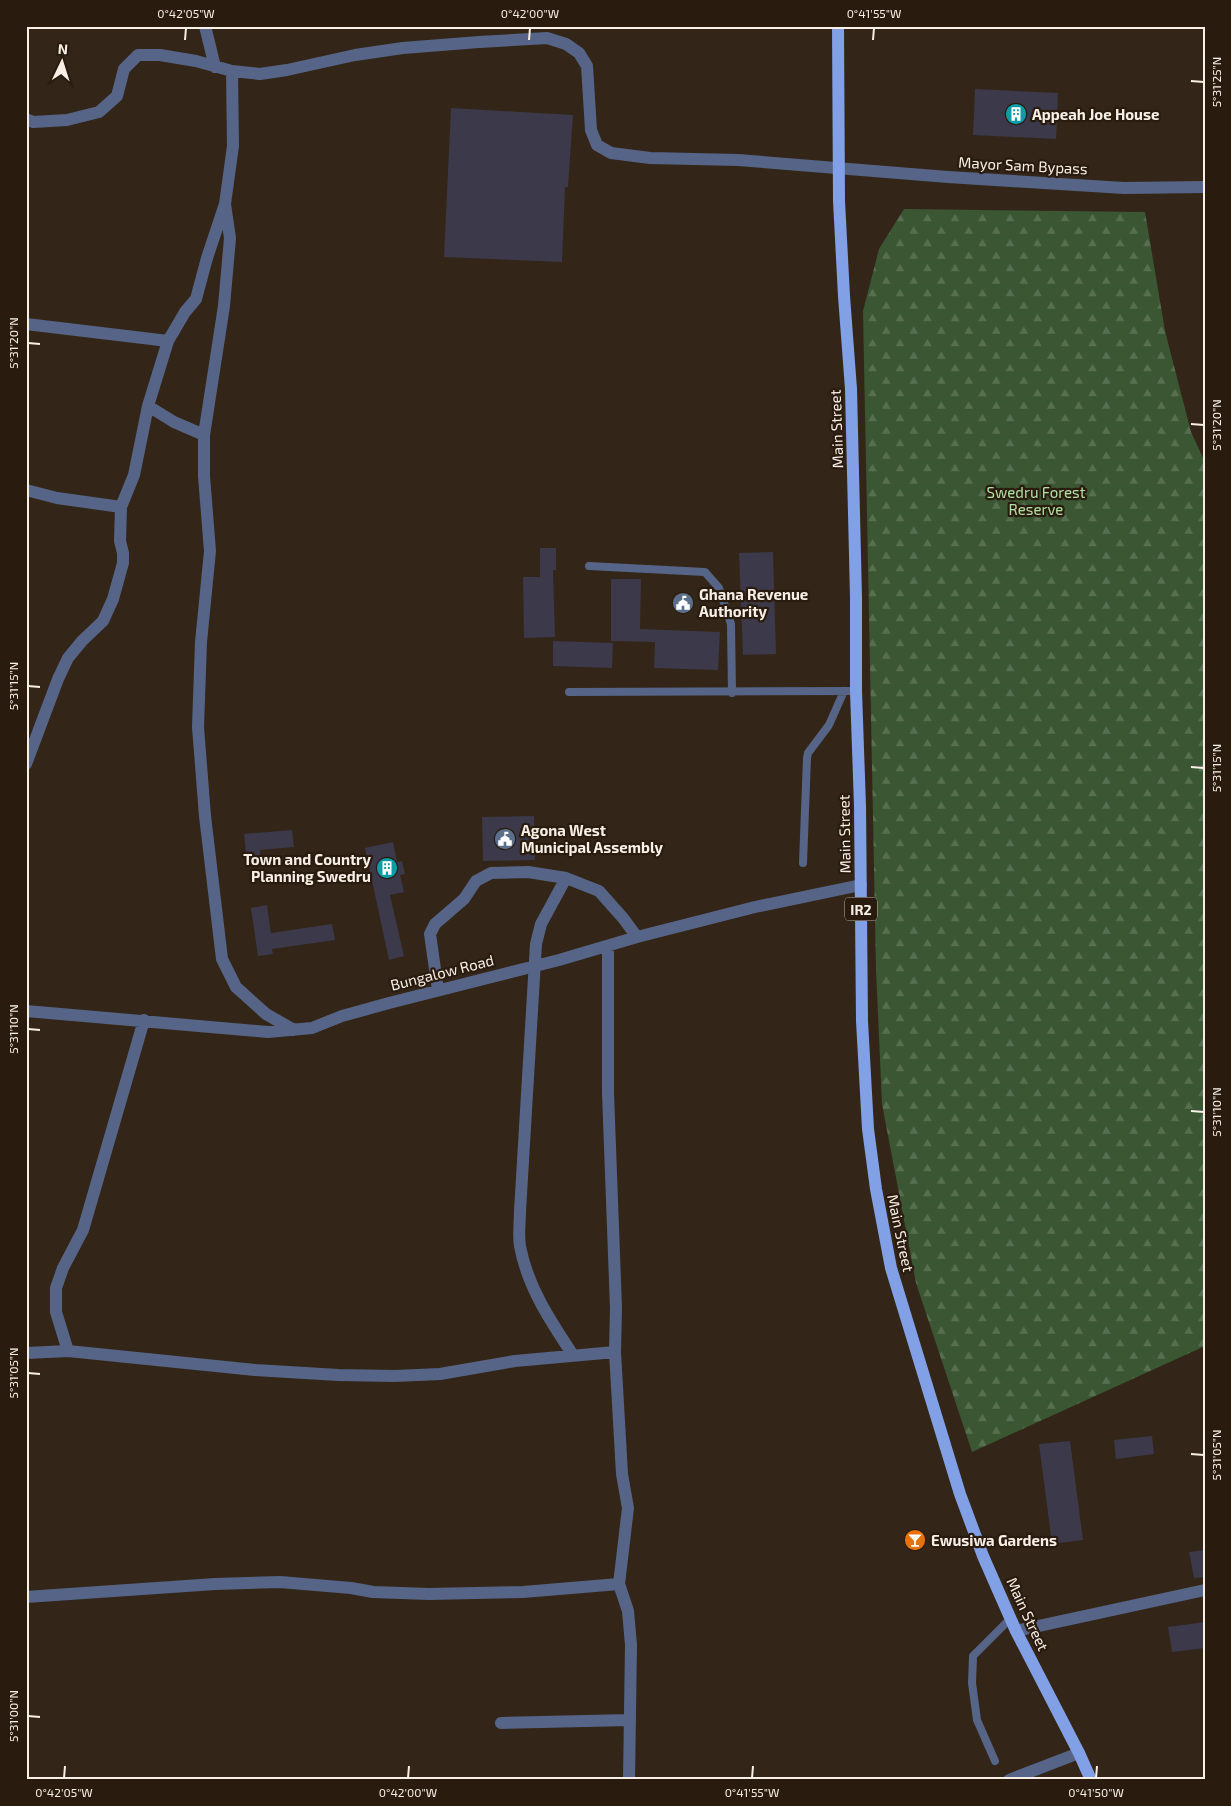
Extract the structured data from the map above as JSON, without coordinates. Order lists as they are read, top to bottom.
{
  "streets": {
    "main road": ["Main Street", "IR2"],
    "street": ["Mayor Sam Bypass", "Bungalow Road"]
  },
  "crossings": [
    ["Mayor Sam Bypass", "Main Street"],
    ["Main Street", "IR2"],
    ["Main Street", "Bungalow Road"]
  ],
  "parks": ["Swedru Forest Reserve"],
  "places": {
    "building": ["Appeah Joe House", "Town and Country Planning Swedru"],
    "public building": ["Ghana Revenue Authority", "Agona West Municipal Assembly"],
    "bar": ["Ewusiwa Gardens"]
  },
  "north": "top",
  "coordinates": [
    "0°42'05\"W",
    "0°42'00\"W",
    "0°41'55\"W",
    "5°31'25\"N",
    "5°31'20\"N",
    "5°31'15\"N",
    "5°31'10\"N",
    "5°31'05\"N",
    "5°31'00\"N",
    "0°41'50\"W"
  ]
}
